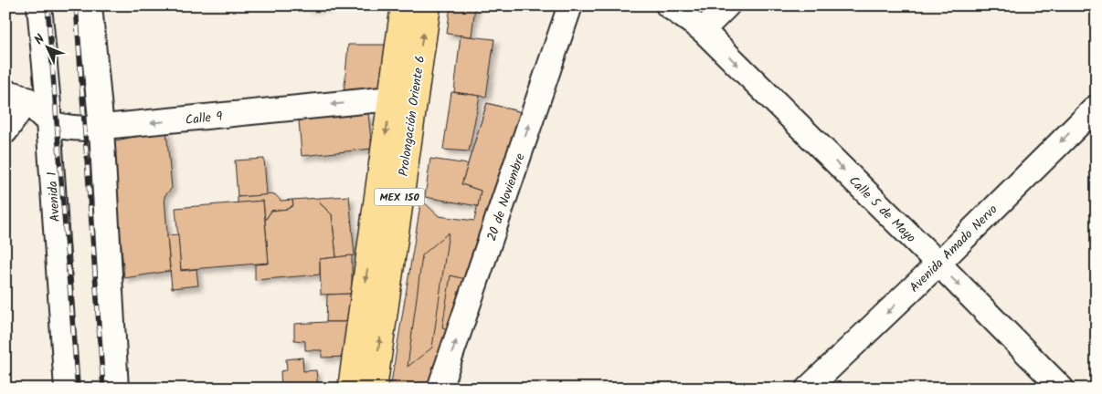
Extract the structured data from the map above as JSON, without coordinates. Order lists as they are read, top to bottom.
{
  "streets": {
    "main road": ["Prolongación Oriente 6", "MEX 150"],
    "street": [
      "Calle 9",
      "Avenida 1",
      "20 de Noviembre",
      "Calle 5 de Mayo",
      "Avenida Amado Nervo"
    ]
  },
  "crossings": [
    ["Prolongación Oriente 6", "Calle 9"],
    ["Calle 9", "Avenida 1"],
    ["Calle 5 de Mayo", "Avenida Amado Nervo"]
  ],
  "one_way": [
    "Calle 9",
    "20 de Noviembre",
    "Calle 5 de Mayo",
    "Avenida Amado Nervo"
  ],
  "north": "top left"
}
